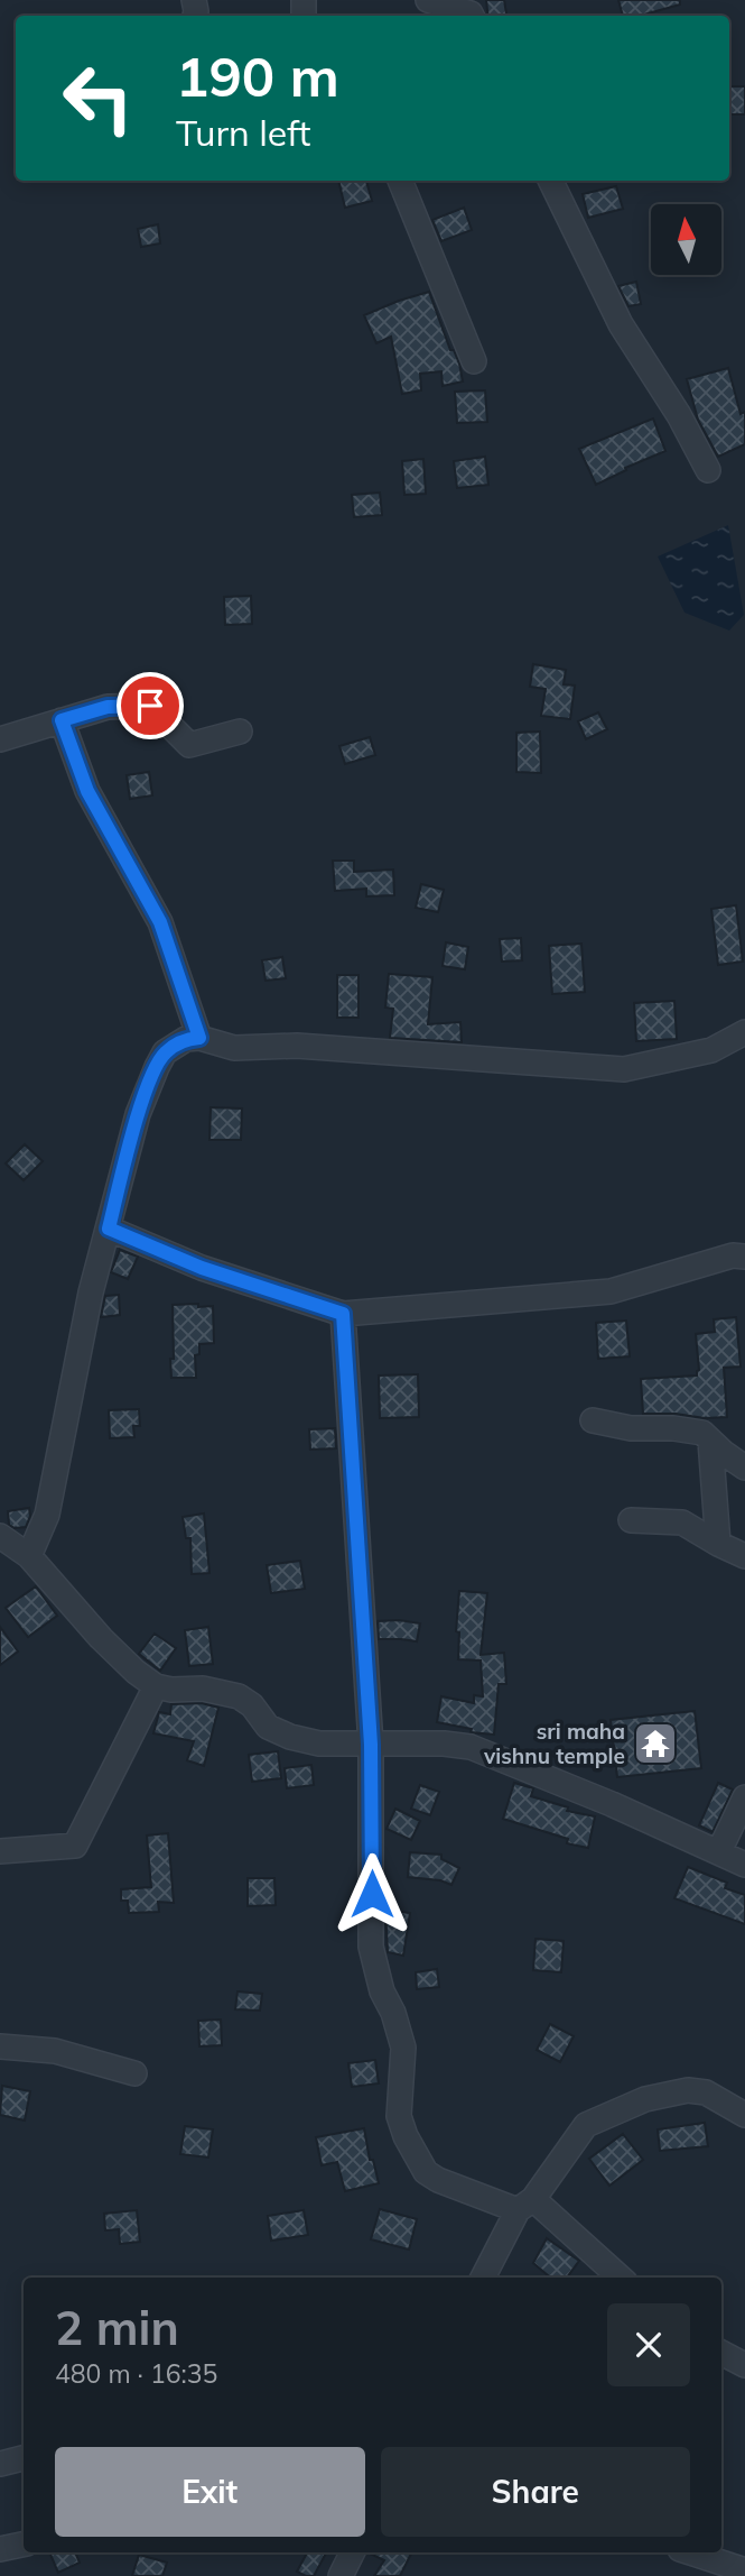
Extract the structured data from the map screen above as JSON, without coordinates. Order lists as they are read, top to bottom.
{
  "places": {
    "temple": ["sri maha vishnu temple"]
  },
  "north": "top",
  "page": {
    "turn": ["190 m", "Turn left"],
    "heading": ["2 min", "480 m · 16:35"],
    "buttons": ["Exit", "Share"]
  }
}
